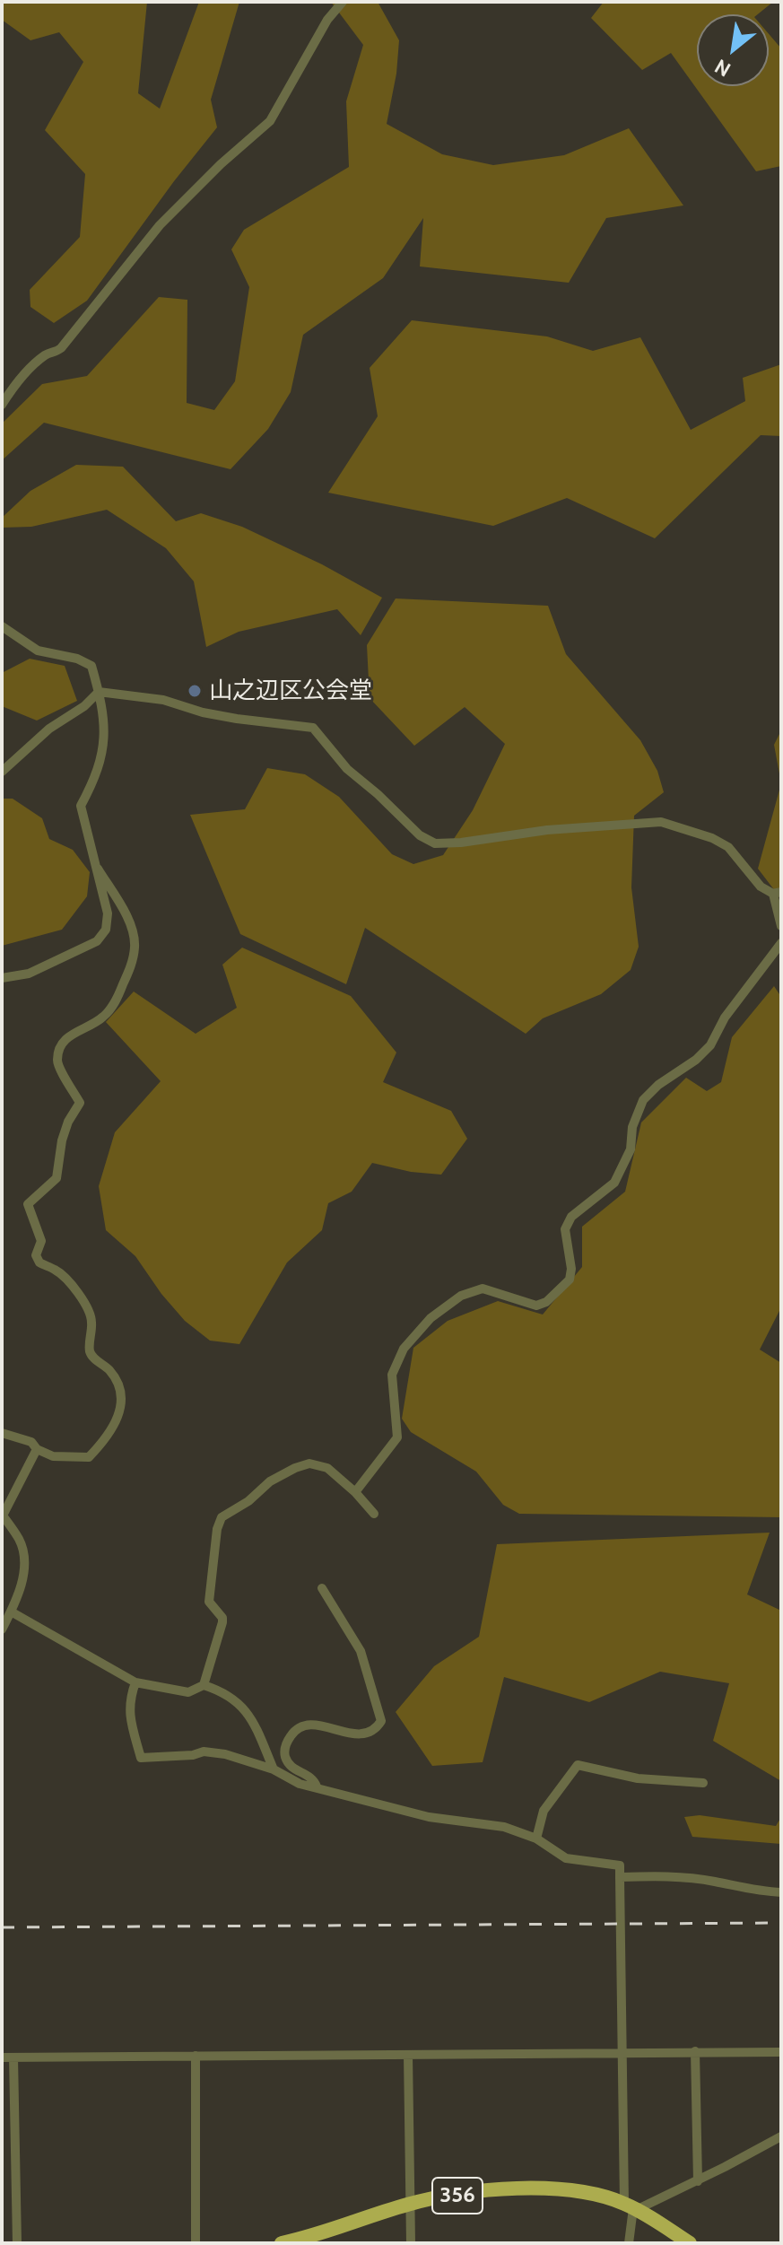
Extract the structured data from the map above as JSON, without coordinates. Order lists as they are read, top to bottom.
{
  "streets": {
    "highway": ["356"]
  },
  "places": ["山之辺区公会堂"],
  "north": "bottom left"
}
